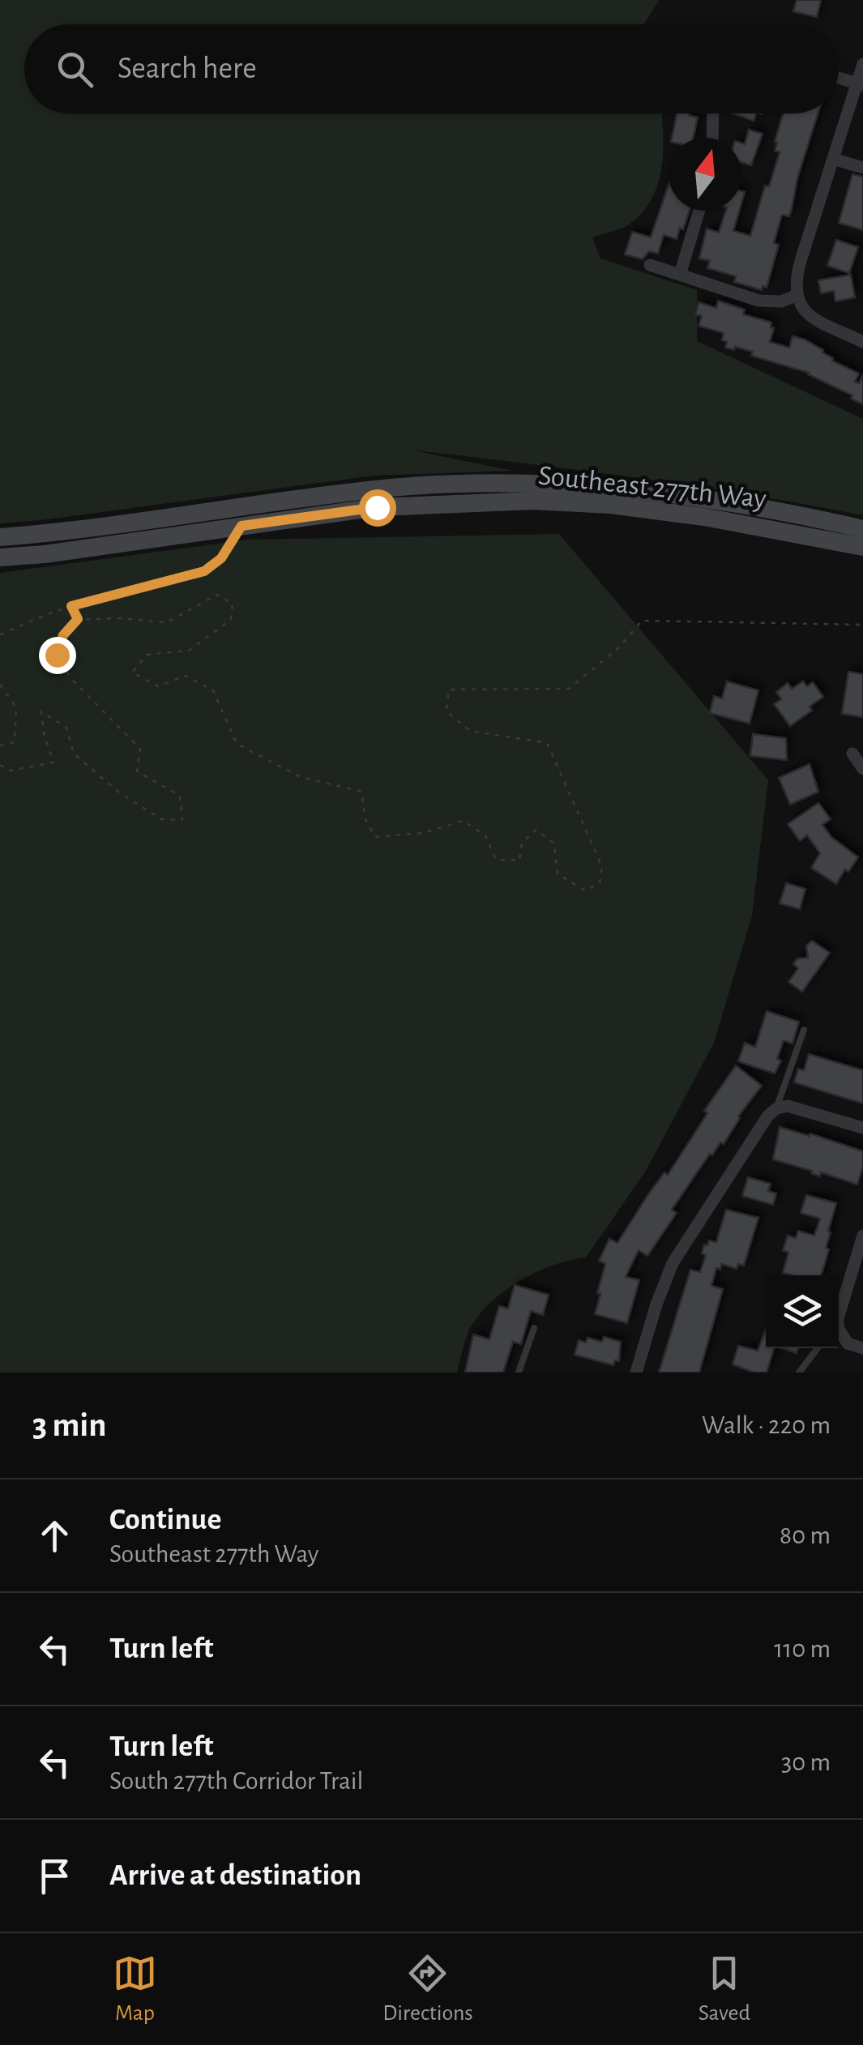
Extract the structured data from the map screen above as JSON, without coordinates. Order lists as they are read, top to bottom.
{
  "streets": {
    "main road": ["Southeast 277th Way"]
  },
  "north": "top",
  "page": {
    "search": "Search here",
    "heading": ["3 min", "Walk · 220 m"],
    "list": [
      ["Continue", "Southeast 277th Way", "80 m"],
      ["Turn left", "110 m"],
      ["Turn left", "South 277th Corridor Trail", "30 m"],
      "Arrive at destination"
    ],
    "nav": ["Map", "Directions", "Saved"]
  }
}
